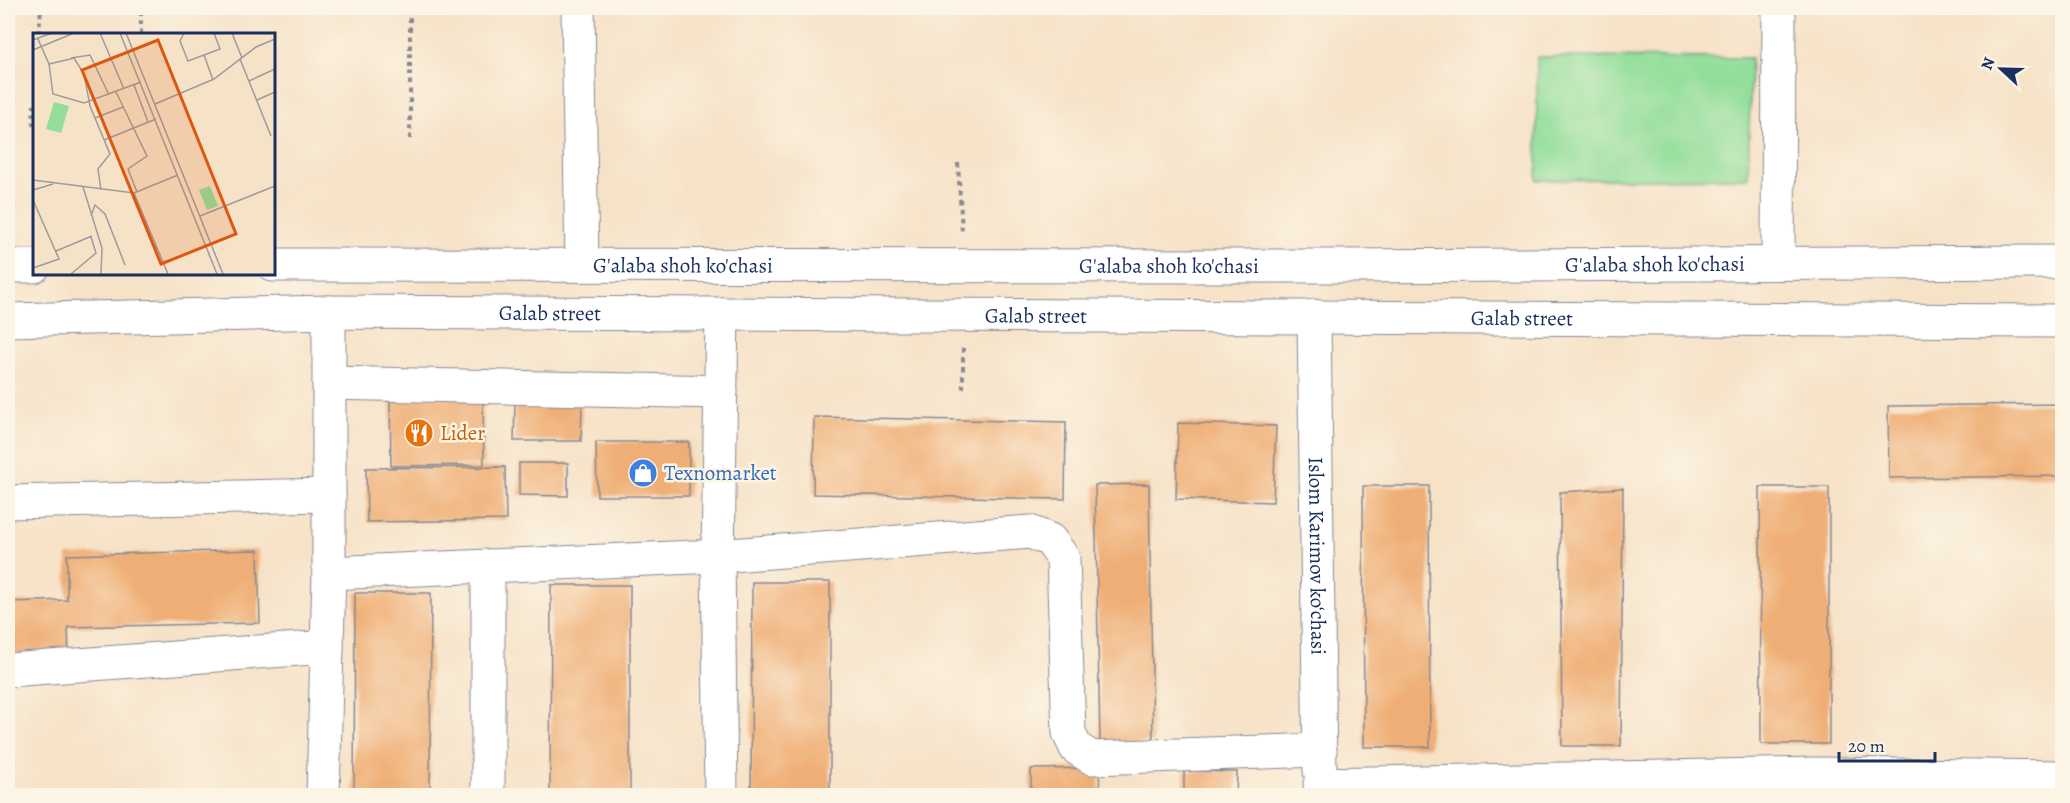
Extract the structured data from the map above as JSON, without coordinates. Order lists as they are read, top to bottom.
{
  "streets": {
    "main road": ["G'alaba shoh ko'chasi", "Galab street", "Islom Karimov ko‘chasi"]
  },
  "crossings": [
    ["Galab street", "Islom Karimov ko‘chasi"]
  ],
  "places": {
    "restaurant": ["Lider"],
    "shop": ["Texnomarket"]
  },
  "scale_bar": "20 m",
  "north": "left"
}
